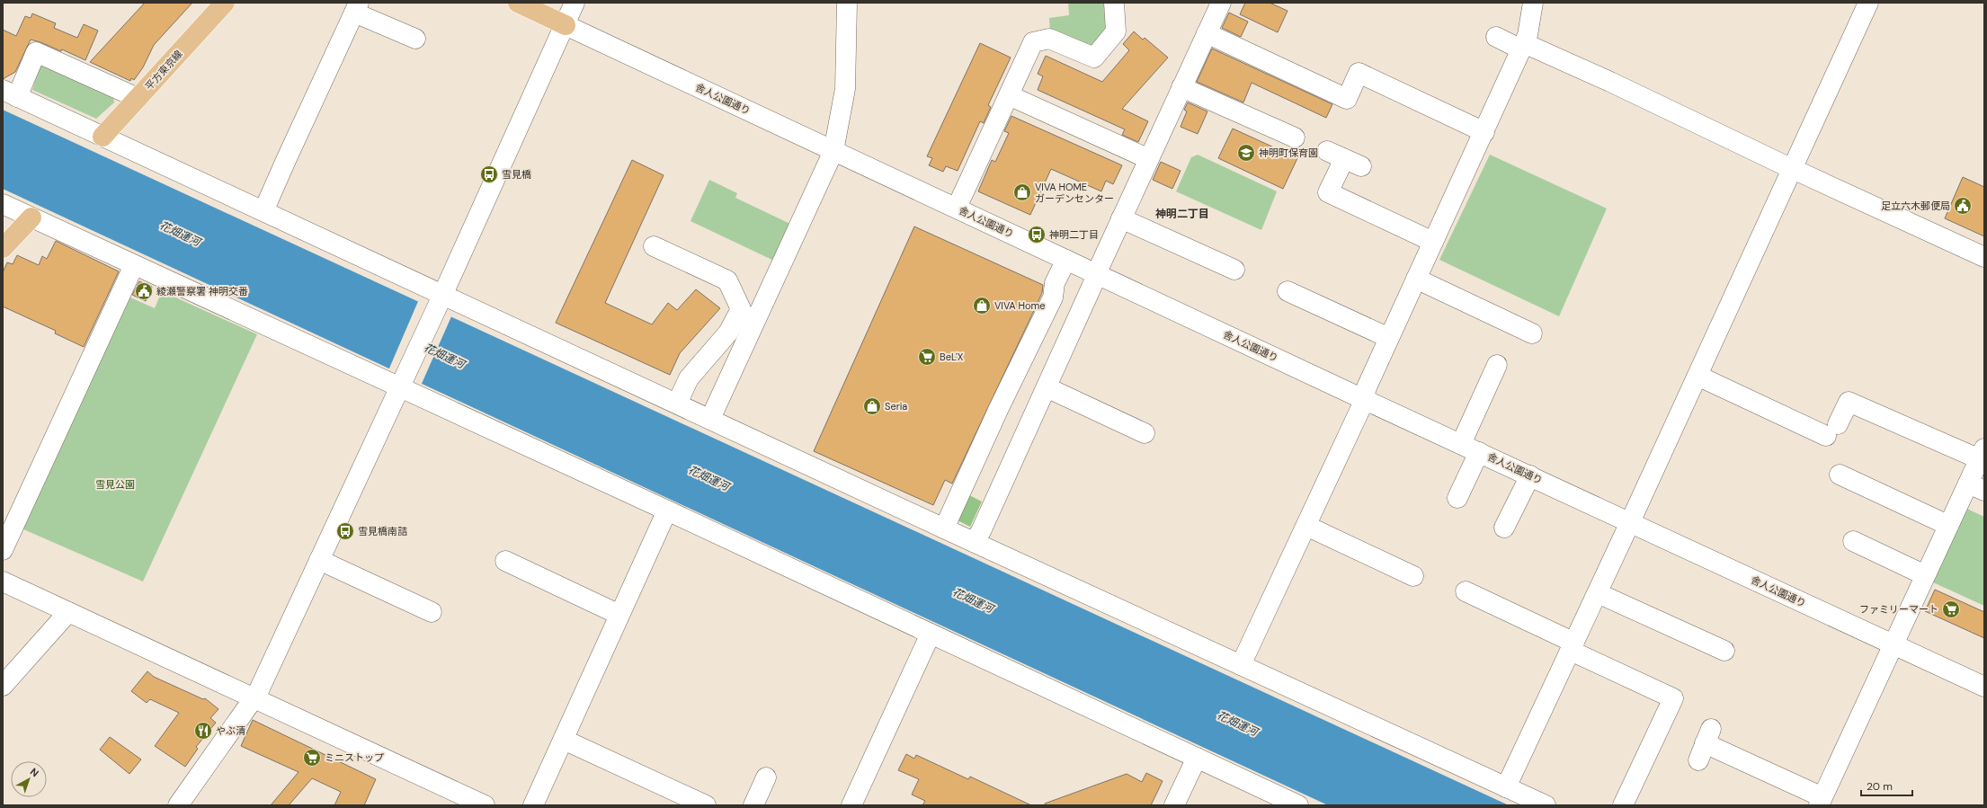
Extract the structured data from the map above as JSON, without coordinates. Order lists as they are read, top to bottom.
{
  "streets": {
    "main road": ["平方東京線", "舎人公園通り"]
  },
  "districts": ["神明二丁目"],
  "water": ["花畑運河"],
  "parks": ["雪見公園"],
  "places": {
    "school or university": ["神明町保育園"],
    "bus stop": ["雪見橋", "神明二丁目", "雪見橋南詰"],
    "shop": ["VIVA HOME ガーデンセンター", "VIVA Home", "Seria"],
    "public building": ["足立六木郵便局", "綾瀬警察署 神明交番"],
    "supermarket": ["BeL'X", "ファミリーマート", "ミニストップ"],
    "restaurant": ["やぶ清"]
  },
  "scale_bar": "20 m",
  "north": "top right"
}
